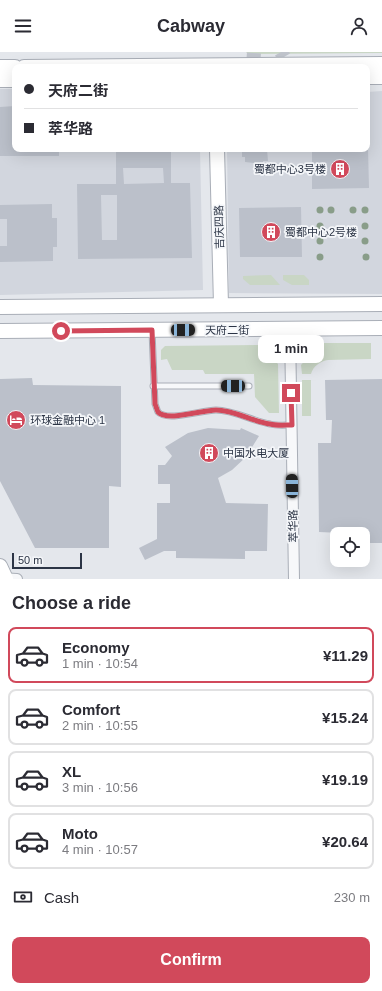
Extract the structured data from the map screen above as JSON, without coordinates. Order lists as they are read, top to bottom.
{
  "streets": {
    "main road": ["吉庆四路", "天府二街"],
    "street": ["萃华路"]
  },
  "crossings": [
    ["天府二街", "萃华路"]
  ],
  "places": {
    "building": ["蜀都中心3号楼", "蜀都中心2号楼", "中国水电大厦"],
    "hotel": ["环球金融中心 1"]
  },
  "scale_bar": "50 m",
  "page": {
    "header": "Cabway",
    "banner": ["天府二街", "萃华路"],
    "bubble": "1 min",
    "scale": "50 m",
    "heading": "Choose a ride",
    "list": [
      {
        "name": "Economy",
        "note": "1 min · 10:54",
        "value": "¥11.29"
      },
      {
        "name": "Comfort",
        "note": "2 min · 10:55",
        "value": "¥15.24"
      },
      {
        "name": "XL",
        "note": "3 min · 10:56",
        "value": "¥19.19"
      },
      {
        "name": "Moto",
        "note": "4 min · 10:57",
        "value": "¥20.64"
      }
    ],
    "pay": ["Cash", "230 m"],
    "buttons": "Confirm"
  }
}
